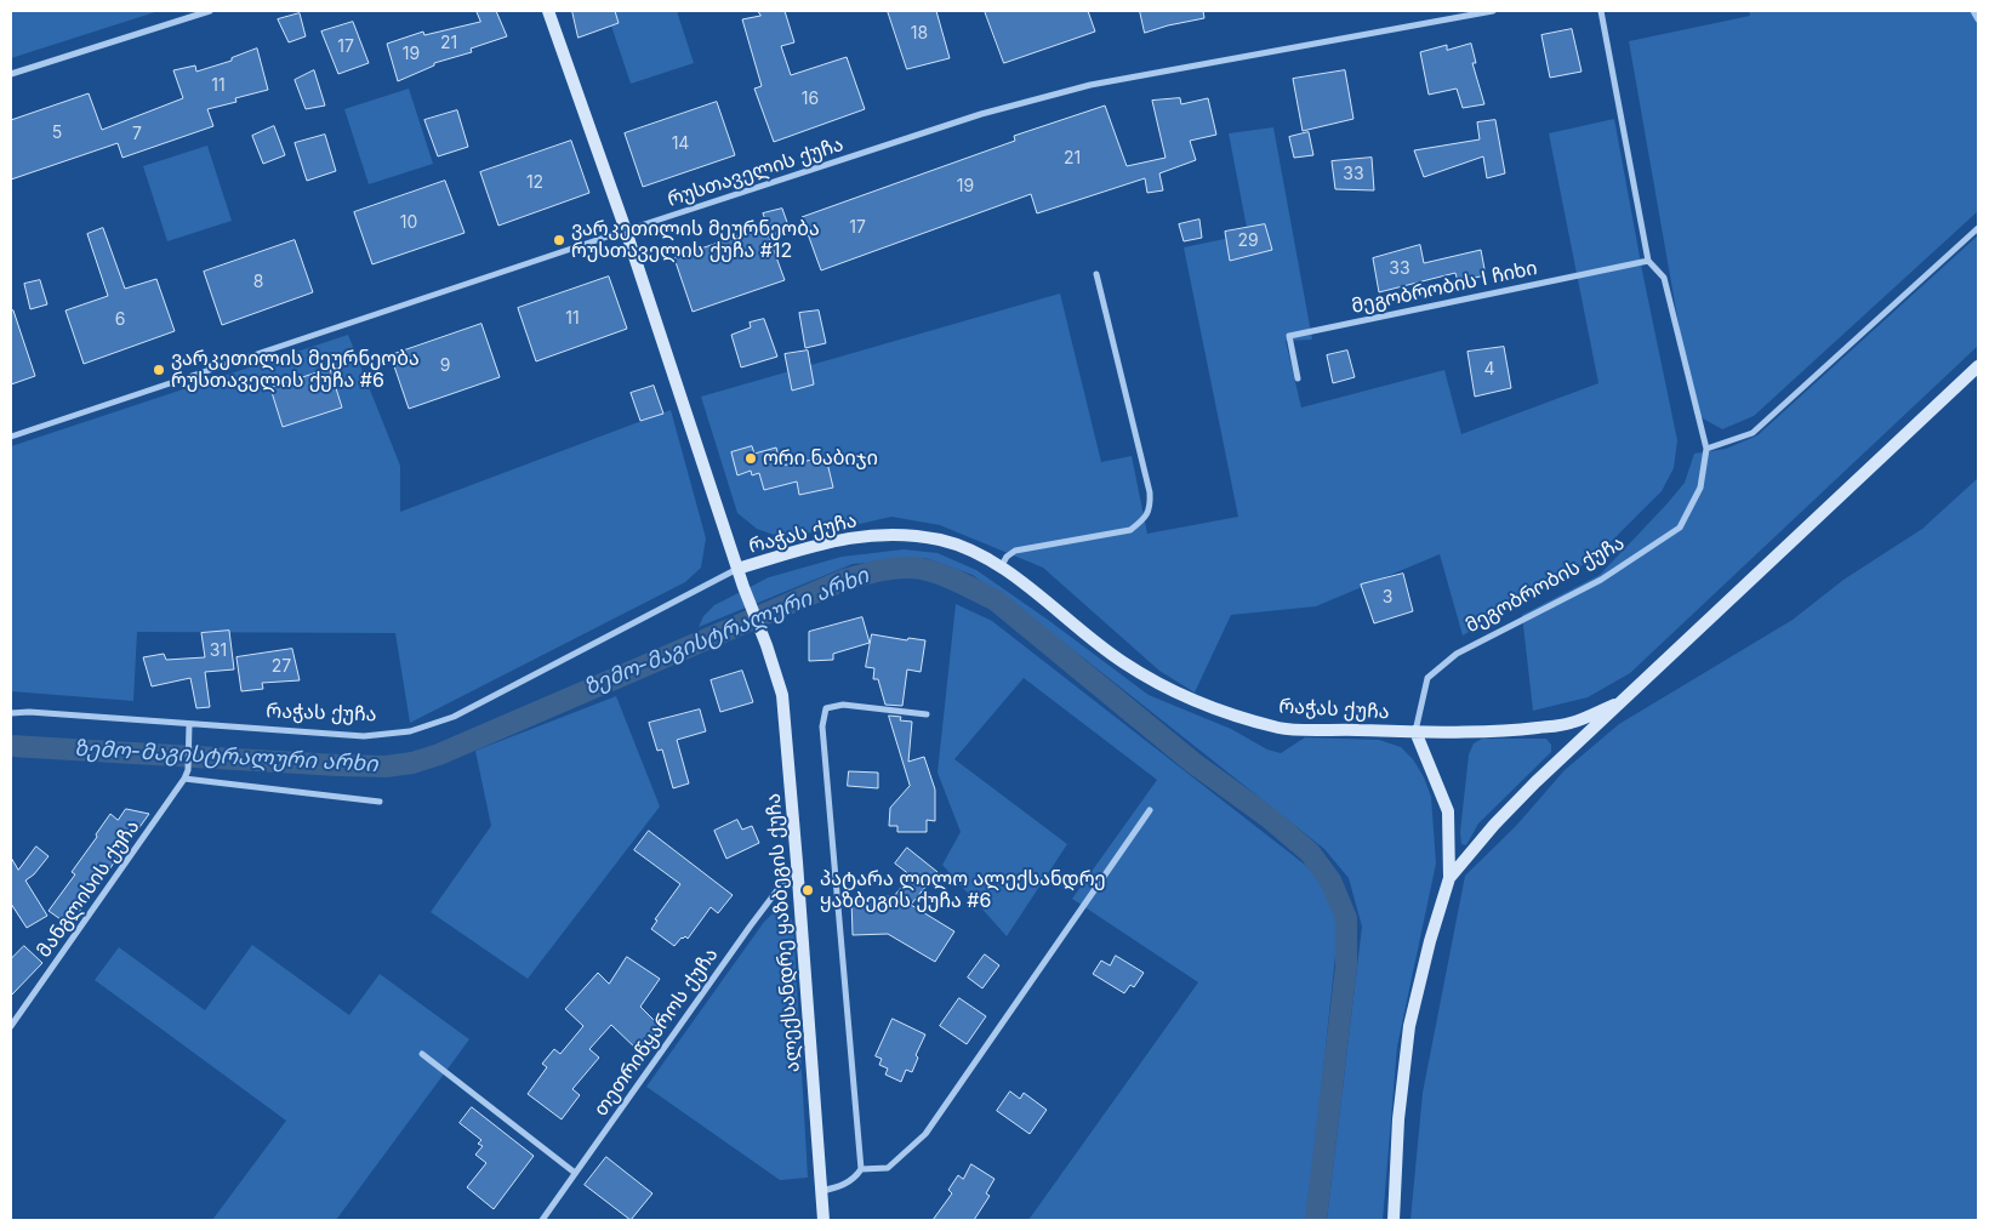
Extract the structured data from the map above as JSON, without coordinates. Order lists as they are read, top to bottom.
{
  "streets": {
    "street": [
      "რუსთაველის ქუჩა",
      "მეგობრობის I ჩიხი",
      "რაჭას ქუჩა",
      "მეგობრობის ქუჩა",
      "მანგლისის ქუჩა",
      "ალექსანდრე ყაზბეგის ქუჩა",
      "თეთრიწყაროს ქუჩა"
    ]
  },
  "crossings": [
    ["რუსთაველის ქუჩა", "ალექსანდრე ყაზბეგის ქუჩა"],
    ["მეგობრობის I ჩიხი", "მეგობრობის ქუჩა"],
    ["რაჭას ქუჩა", "მეგობრობის ქუჩა"],
    ["რაჭას ქუჩა", "მანგლისის ქუჩა"],
    ["რაჭას ქუჩა", "ალექსანდრე ყაზბეგის ქუჩა"],
    ["ალექსანდრე ყაზბეგის ქუჩა", "თეთრიწყაროს ქუჩა"]
  ],
  "water": ["ზემო-მაგისტრალური არხი"],
  "places": [
    "ვარკეთილის მეურნეობა რუსთაველის ქუჩა #12",
    "ვარკეთილის მეურნეობა რუსთაველის ქუჩა #6",
    "ორი ნაბიჯი",
    "პატარა ლილო ალექსანდრე ყაზბეგის ქუჩა #6"
  ],
  "house_numbers": [
    "18",
    "21",
    "17",
    "19",
    "11",
    "16",
    "5",
    "7",
    "14",
    "21",
    "33",
    "12",
    "19",
    "10",
    "17",
    "29",
    "33",
    "8",
    "11",
    "6",
    "9",
    "4",
    "3",
    "31",
    "27"
  ]
}
